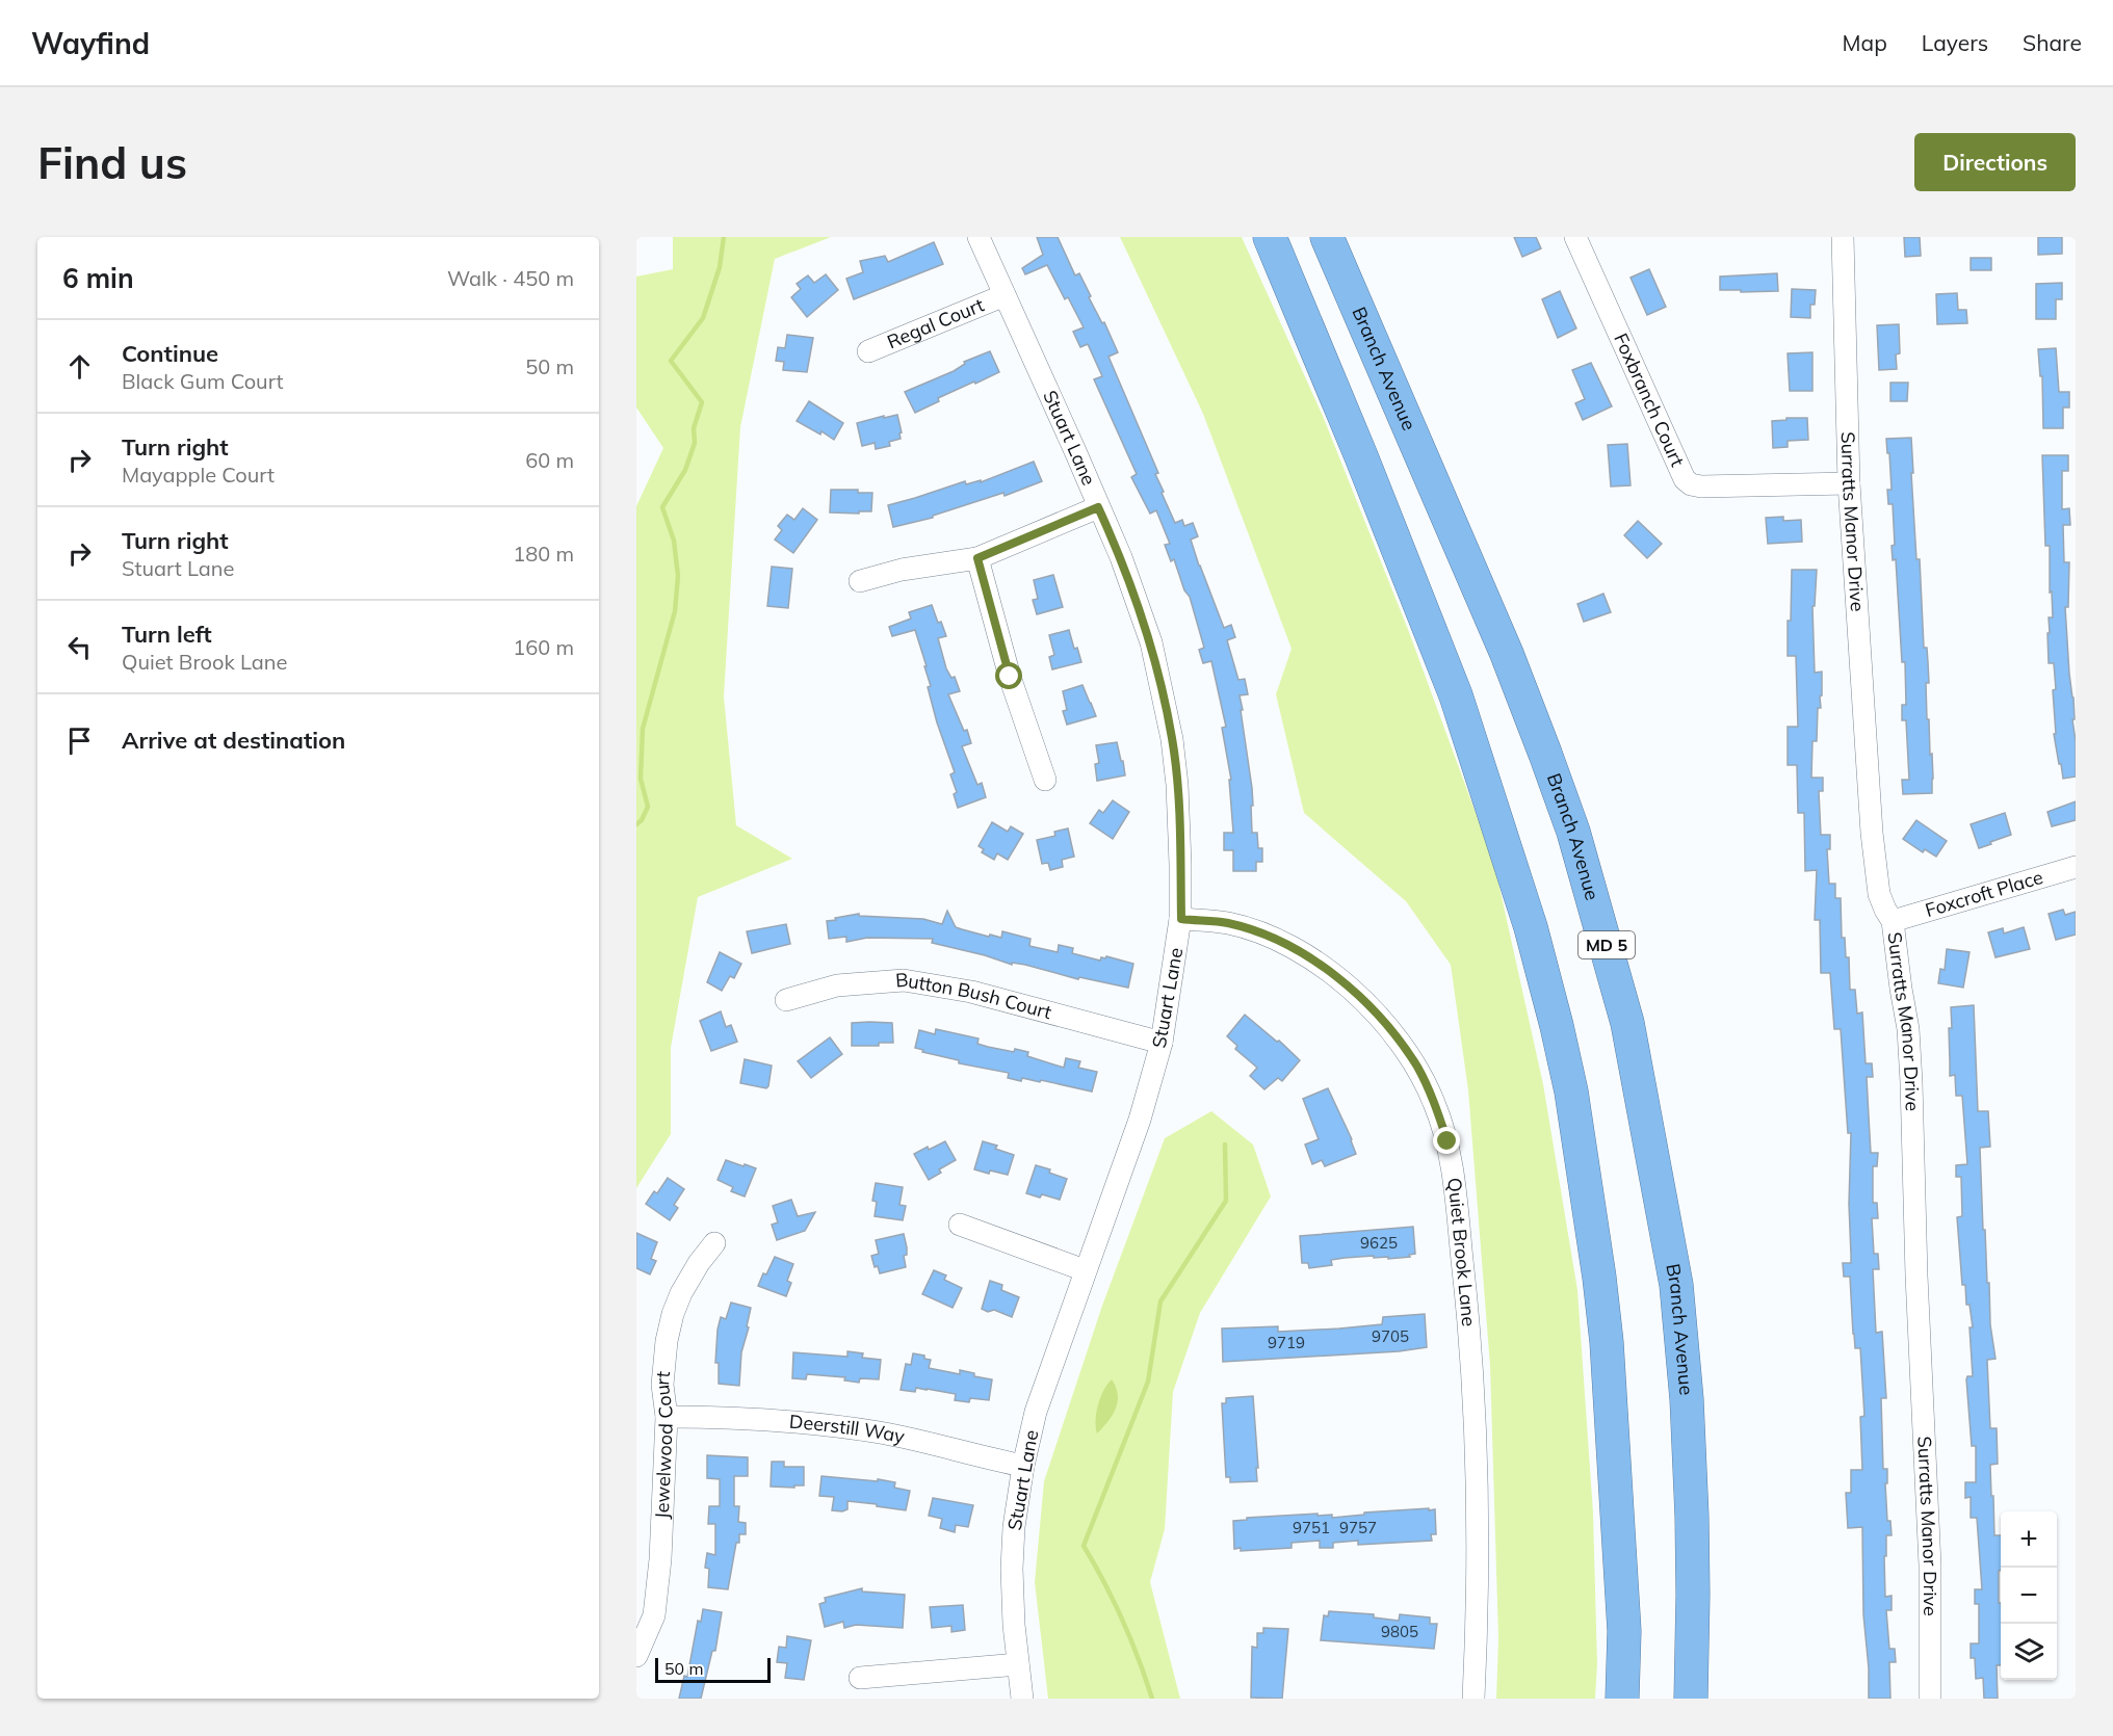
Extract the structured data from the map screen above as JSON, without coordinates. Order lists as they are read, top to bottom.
{
  "streets": {
    "highway": ["Branch Avenue", "MD 5"],
    "street": [
      "Regal Court",
      "Foxbranch Court",
      "Stuart Lane",
      "Surratts Manor Drive",
      "Foxcroft Place",
      "Button Bush Court",
      "Quiet Brook Lane",
      "Deerstill Way",
      "Jewelwood Court"
    ]
  },
  "crossings": [
    ["Regal Court", "Stuart Lane"],
    ["Foxbranch Court", "Surratts Manor Drive"],
    ["Stuart Lane", "Button Bush Court"],
    ["Stuart Lane", "Quiet Brook Lane"],
    ["Stuart Lane", "Deerstill Way"],
    ["Surratts Manor Drive", "Foxcroft Place"],
    ["Deerstill Way", "Jewelwood Court"]
  ],
  "house_numbers": [
    "9625",
    "9705",
    "9719",
    "9751",
    "9757",
    "9805"
  ],
  "scale_bar": "50 m",
  "page": {
    "header": "Wayfind",
    "nav": ["Map", "Layers", "Share"],
    "buttons": "Directions",
    "title": "Find us",
    "heading": ["6 min", "Walk · 450 m"],
    "list": [
      ["Continue", "Black Gum Court", "50 m"],
      ["Turn right", "Mayapple Court", "60 m"],
      ["Turn right", "Stuart Lane", "180 m"],
      ["Turn left", "Quiet Brook Lane", "160 m"],
      "Arrive at destination"
    ],
    "map_buttons": ["+", "−"],
    "scale": "50 m"
  }
}
